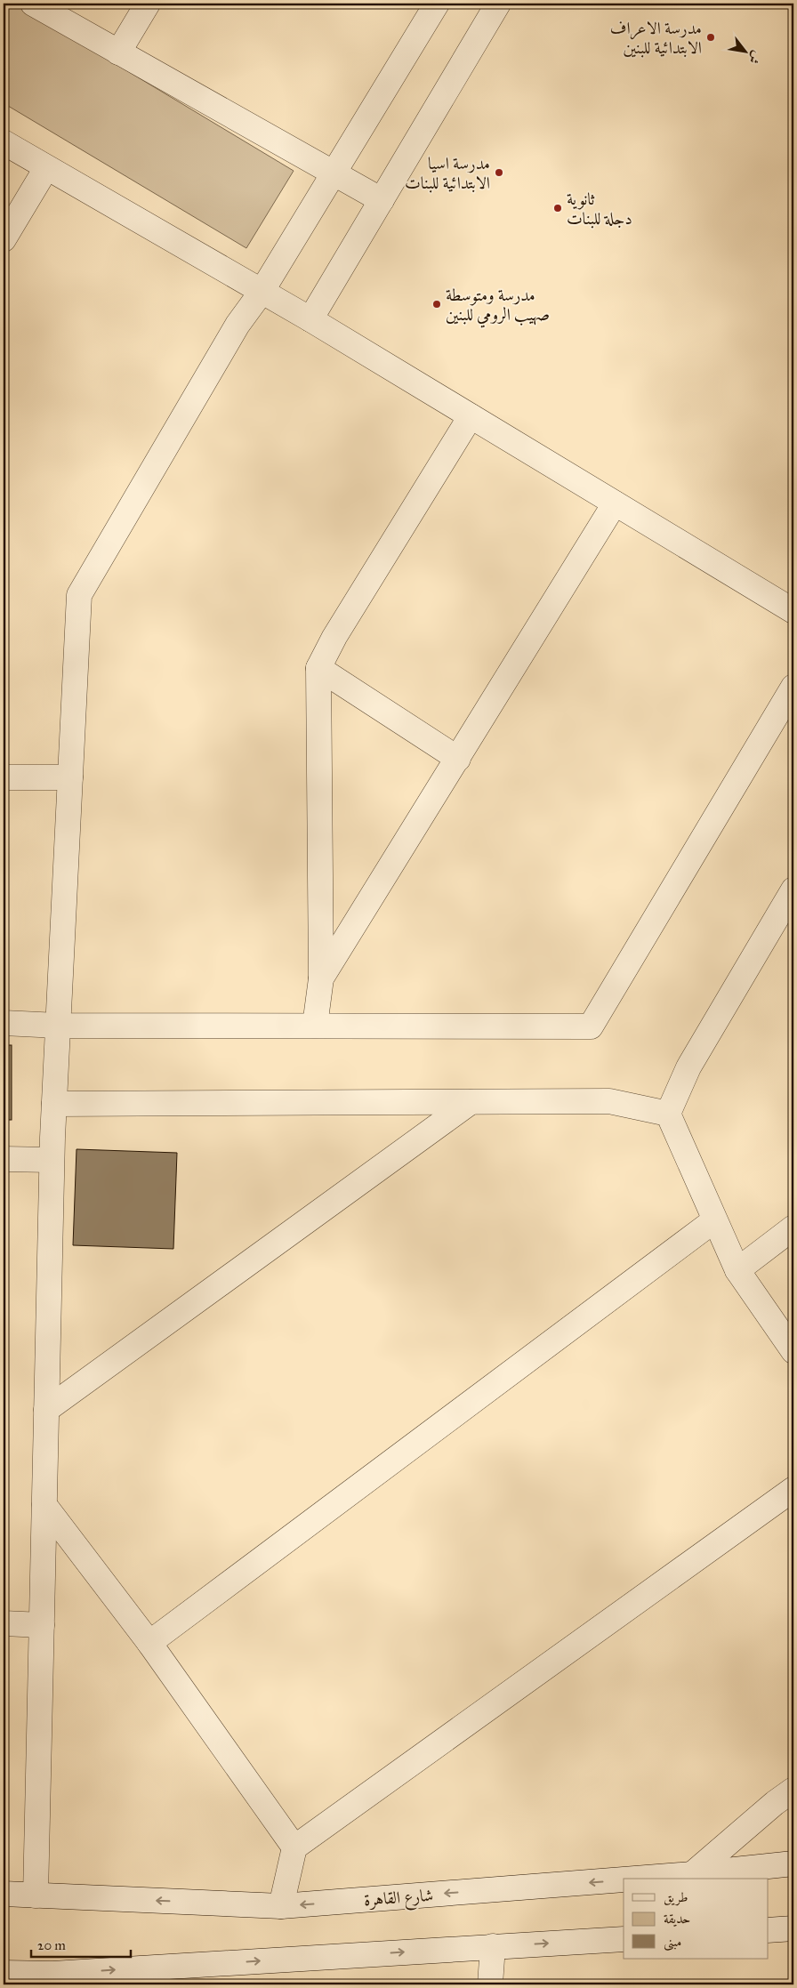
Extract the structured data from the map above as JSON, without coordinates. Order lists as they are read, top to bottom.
{
  "streets": {
    "street": ["شارع القاهرة"]
  },
  "places": [
    "مدرسة الاعراف الابتدائية للبنين",
    "مدرسة اسيا الابتدائية للبنات",
    "ثانوية دجلة للبنات",
    "مدرسة ومتوسطة صهيب الرومي للبنين"
  ],
  "legend": ["طريق", "حديقة", "مبنى"],
  "scale_bar": "20 m",
  "north": "bottom right"
}
